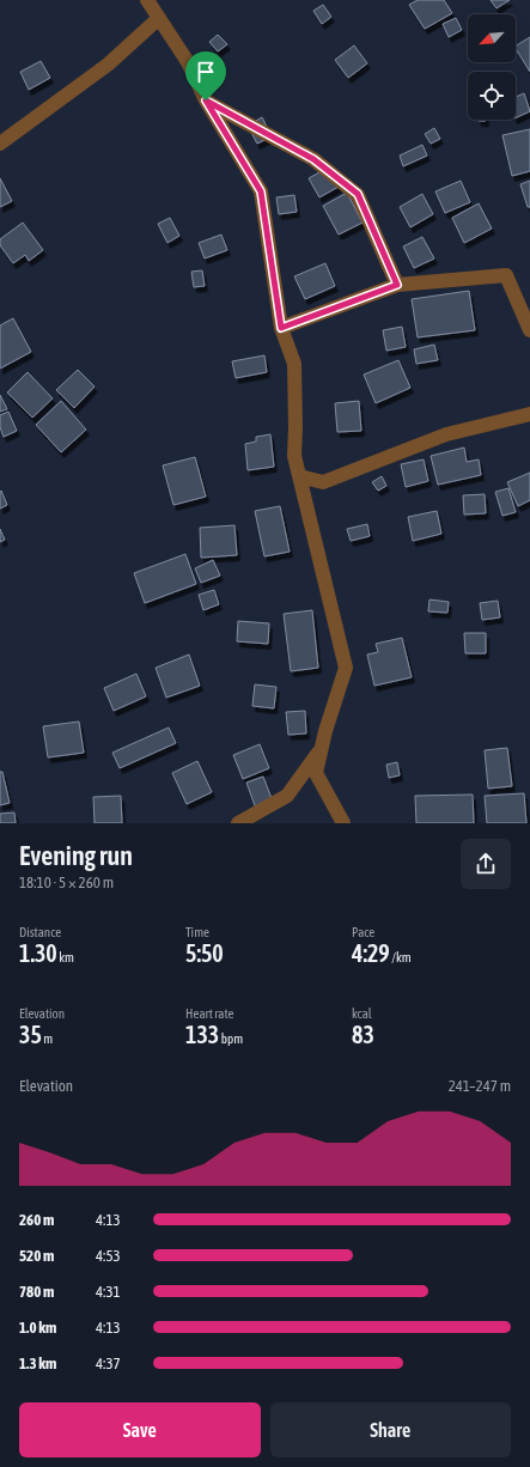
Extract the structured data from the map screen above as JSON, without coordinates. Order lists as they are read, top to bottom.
{
  "north": "bottom left",
  "page": {
    "heading": ["Evening run", "18:10 · 5 × 260 m"],
    "stats": [
      ["Distance", "1.30 km"],
      ["Time", "5:50"],
      ["Pace", "4:29 /km"],
      ["Elevation", "35 m"],
      ["Heart rate", "133 bpm"],
      ["kcal", "83"]
    ],
    "chart": ["Elevation", "241–247 m"],
    "list": [
      {
        "name": "260 m",
        "note": "4:13"
      },
      {
        "name": "520 m",
        "note": "4:53"
      },
      {
        "name": "780 m",
        "note": "4:31"
      },
      {
        "name": "1.0 km",
        "note": "4:13"
      },
      {
        "name": "1.3 km",
        "note": "4:37"
      }
    ],
    "buttons": ["Save", "Share"]
  }
}
